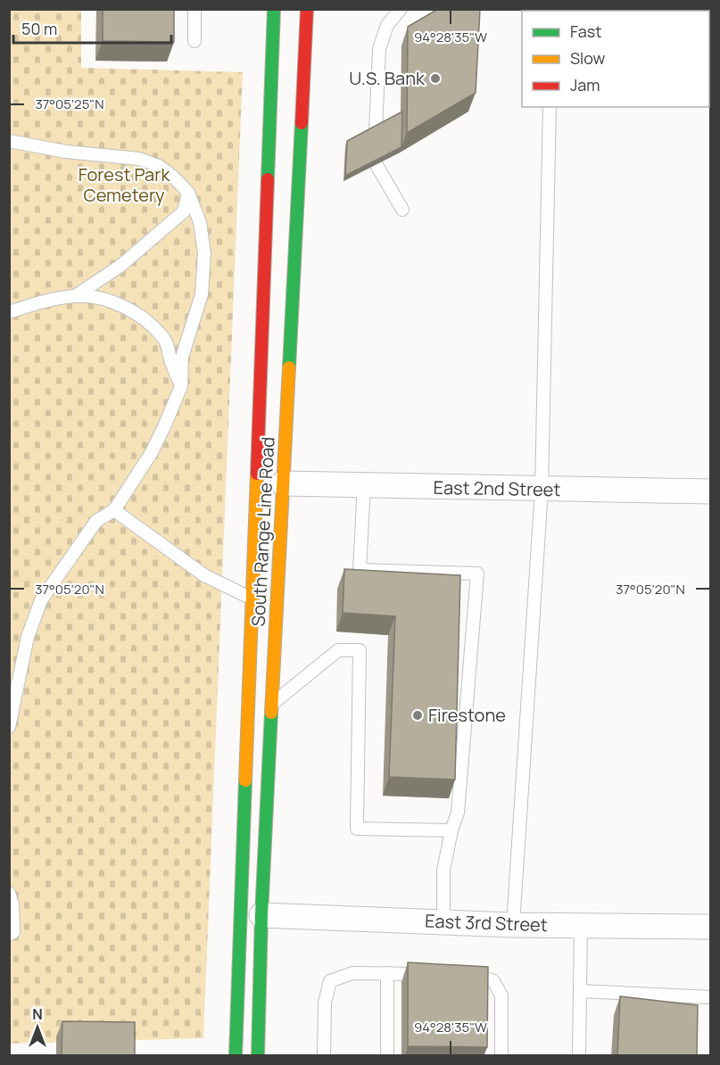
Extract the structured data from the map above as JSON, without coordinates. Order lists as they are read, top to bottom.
{
  "streets": {
    "main road": ["South Range Line Road"],
    "street": ["East 2nd Street", "East 3rd Street"]
  },
  "crossings": [
    ["East 2nd Street", "South Range Line Road"],
    ["South Range Line Road", "East 3rd Street"]
  ],
  "parks": ["Forest Park Cemetery"],
  "places": ["U.S. Bank", "Firestone"],
  "legend": ["Fast", "Slow", "Jam"],
  "scale_bar": "50 m",
  "north": "top",
  "coordinates": ["94°28'35\"W", "37°05'25\"N", "37°05'20\"N"]
}
